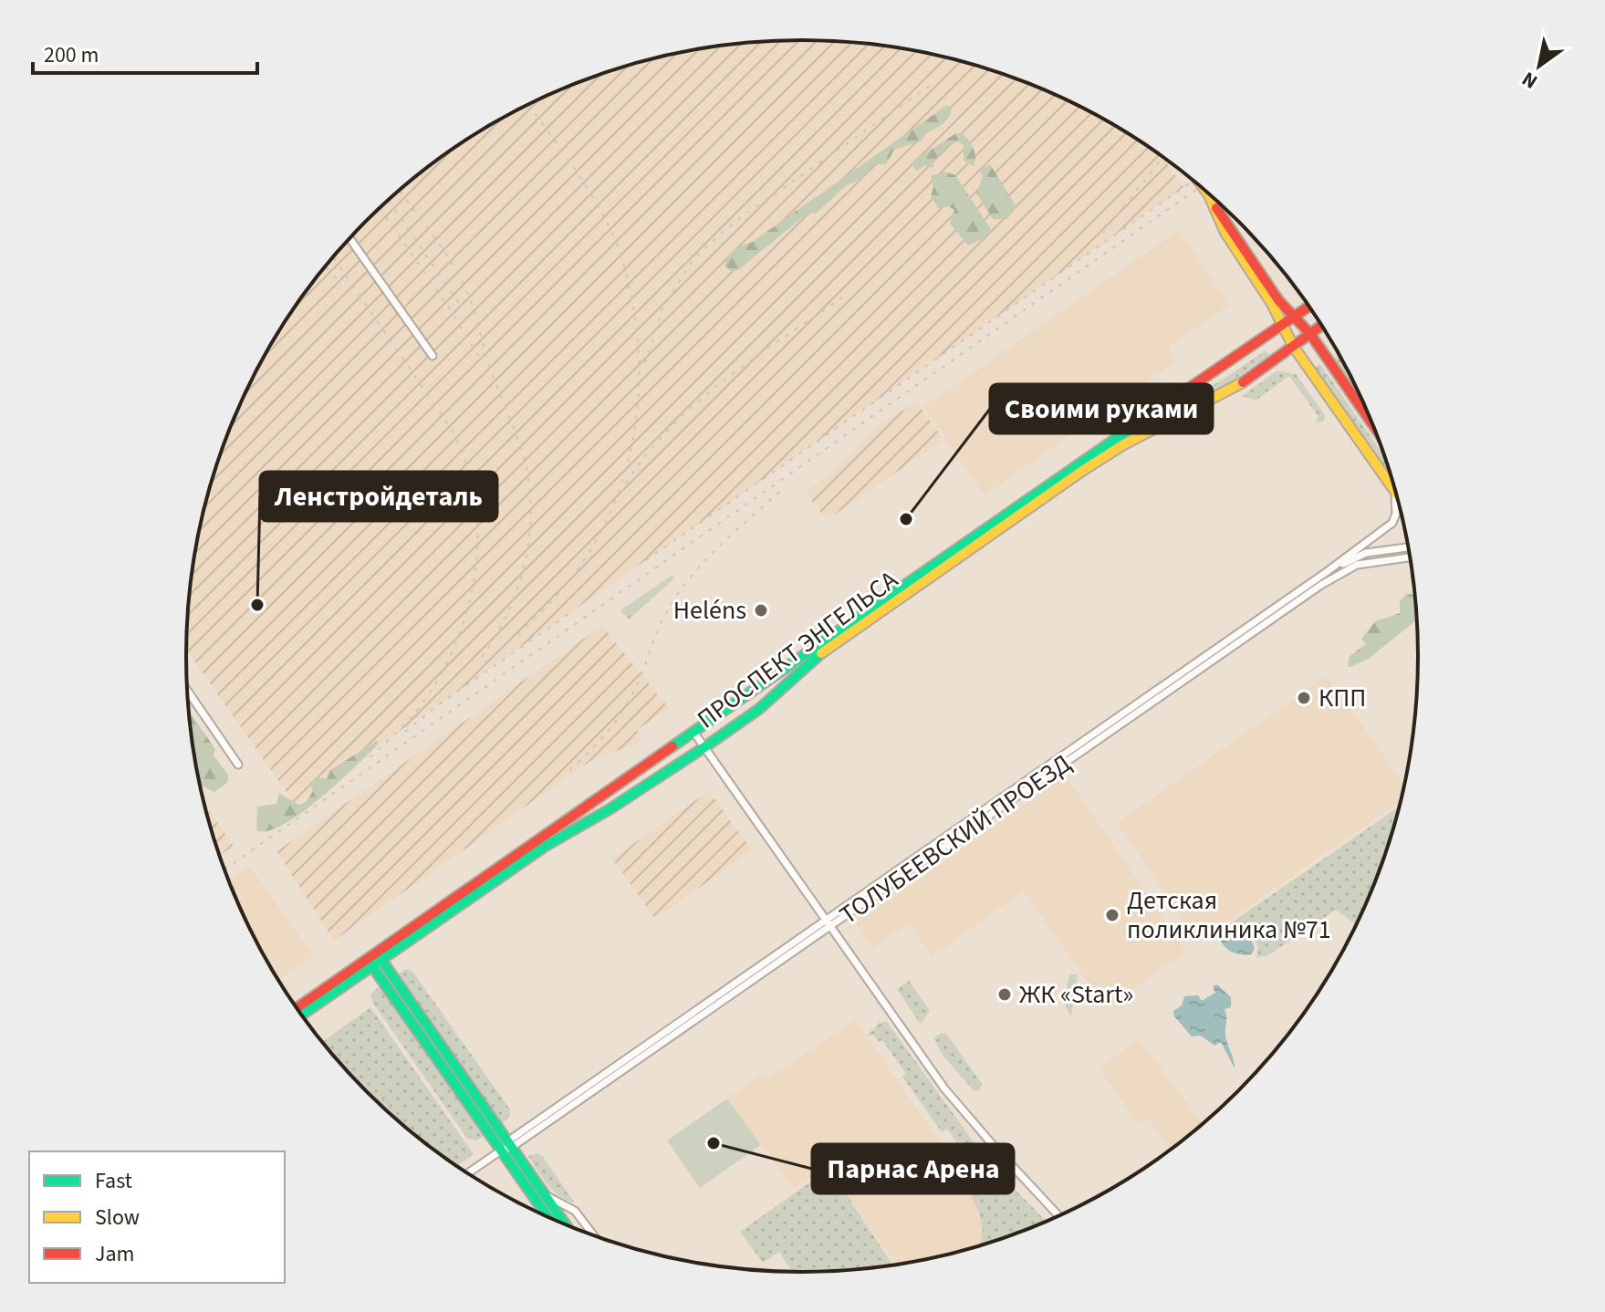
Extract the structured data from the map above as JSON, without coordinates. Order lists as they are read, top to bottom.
{
  "streets": {
    "main road": ["ПРОСПЕКТ ЭНГЕЛЬСА"],
    "street": ["ТОЛУБЕЕВСКИЙ ПРОЕЗД"]
  },
  "places": [
    "Своими руками",
    "Ленстройдеталь",
    "Heléns",
    "КПП",
    "Детская поликлиника №71",
    "ЖК «Start»",
    "Парнас Арена"
  ],
  "legend": ["Fast", "Slow", "Jam"],
  "scale_bar": "200 m",
  "north": "bottom left"
}
